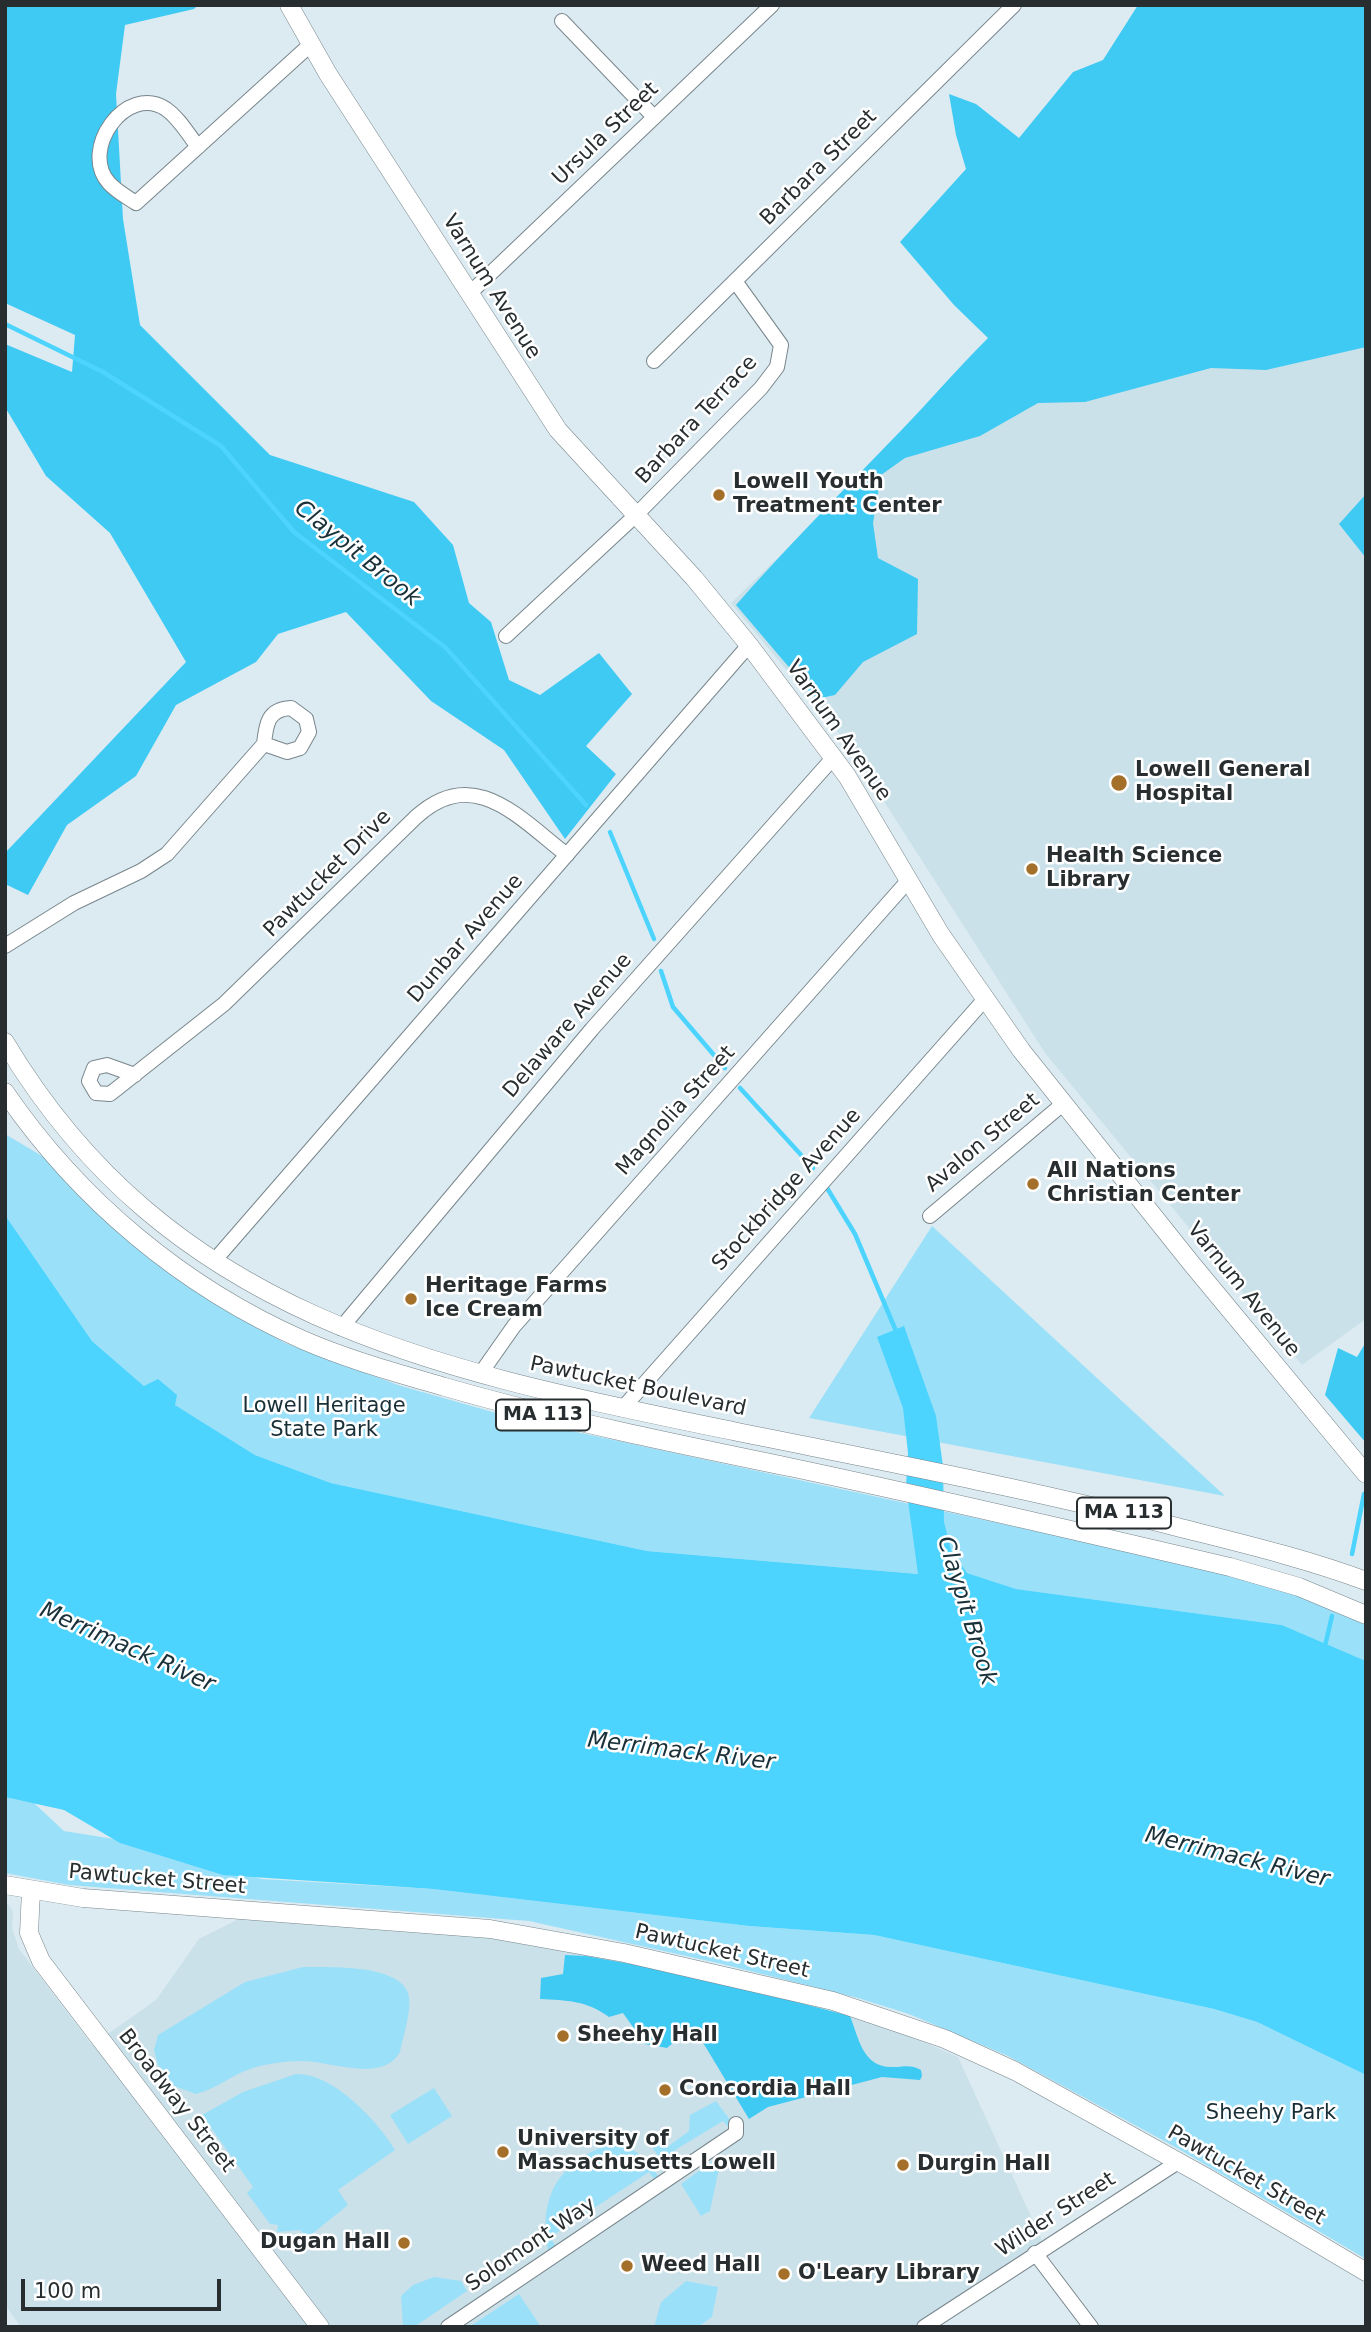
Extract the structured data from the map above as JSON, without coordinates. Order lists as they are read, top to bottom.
{
  "streets": {
    "main road": [
      "Varnum Avenue",
      "Pawtucket Boulevard",
      "MA 113",
      "Pawtucket Street",
      "Broadway Street"
    ],
    "street": [
      "Ursula Street",
      "Barbara Street",
      "Barbara Terrace",
      "Pawtucket Drive",
      "Dunbar Avenue",
      "Delaware Avenue",
      "Magnolia Street",
      "Avalon Street",
      "Stockbridge Avenue",
      "Wilder Street",
      "Solomont Way"
    ]
  },
  "crossings": [
    ["Ursula Street", "Varnum Avenue"],
    ["Barbara Street", "Barbara Terrace"],
    ["Varnum Avenue", "Barbara Terrace"],
    ["Varnum Avenue", "Dunbar Avenue"],
    ["Varnum Avenue", "Delaware Avenue"],
    ["Varnum Avenue", "Magnolia Street"],
    ["Varnum Avenue", "Avalon Street"],
    ["Varnum Avenue", "Stockbridge Avenue"],
    ["Pawtucket Drive", "Dunbar Avenue"],
    ["Dunbar Avenue", "Pawtucket Boulevard"],
    ["Delaware Avenue", "Pawtucket Boulevard"],
    ["Magnolia Street", "Pawtucket Boulevard"],
    ["Stockbridge Avenue", "Pawtucket Boulevard"],
    ["Pawtucket Street", "Broadway Street"],
    ["Pawtucket Street", "Wilder Street"]
  ],
  "water": ["Claypit Brook", "Merrimack River"],
  "parks": ["Lowell Heritage State Park", "Sheehy Park"],
  "places": [
    "Lowell Youth Treatment Center",
    "Lowell General Hospital",
    "Health Science Library",
    "All Nations Christian Center",
    "Heritage Farms Ice Cream",
    "Sheehy Hall",
    "Concordia Hall",
    "University of Massachusetts Lowell",
    "Durgin Hall",
    "Dugan Hall",
    "Weed Hall",
    "O'Leary Library"
  ],
  "scale_bar": "100 m"
}
